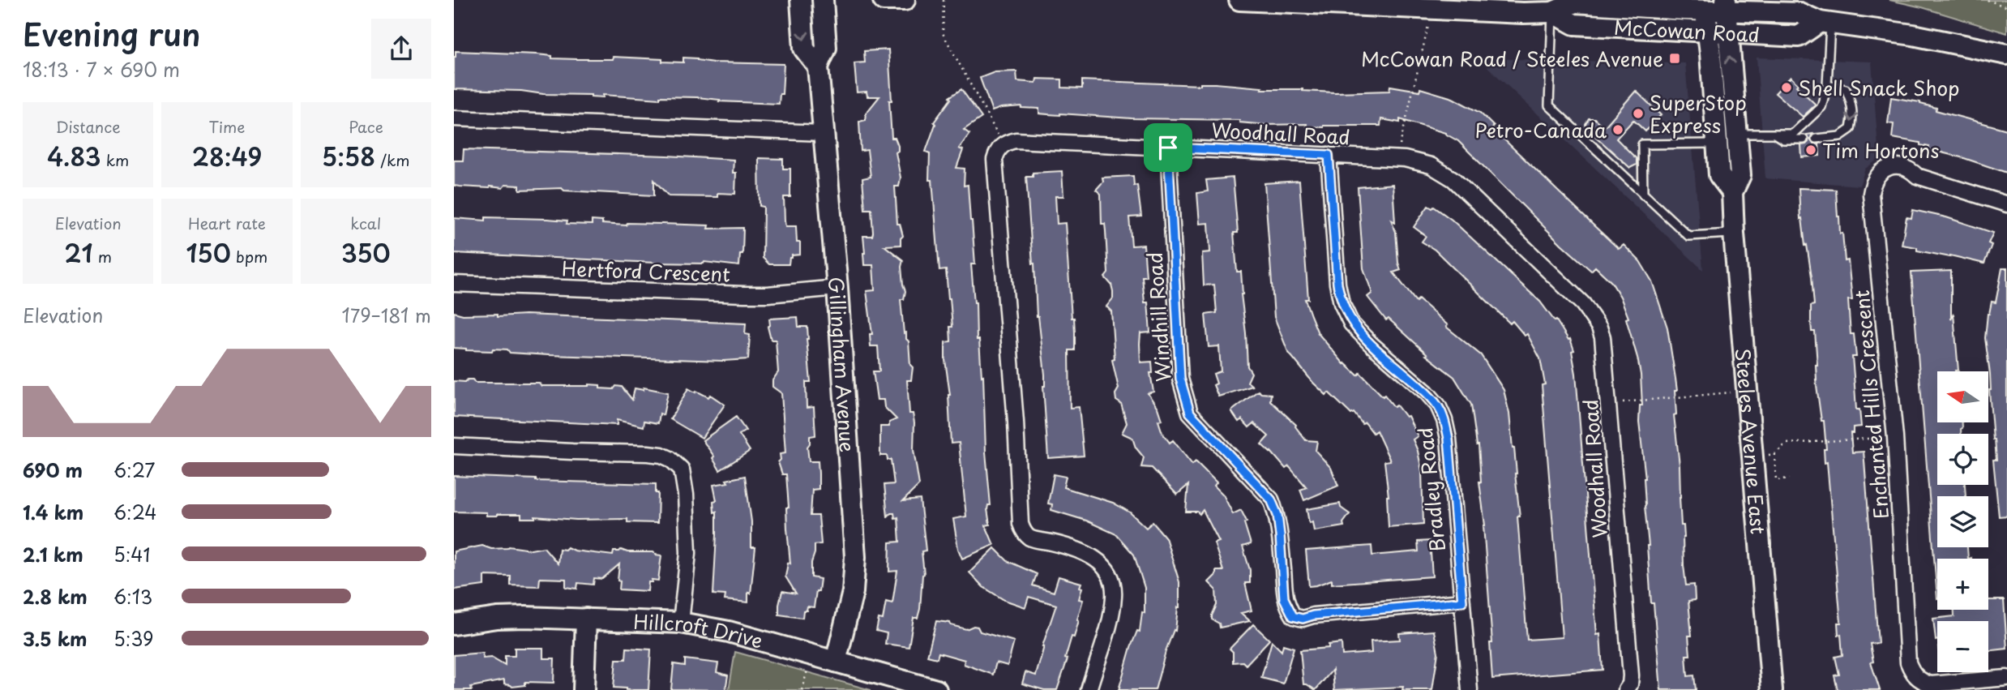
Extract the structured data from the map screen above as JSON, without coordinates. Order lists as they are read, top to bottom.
{
  "streets": {
    "main road": [
      "McCowan Road",
      "Gillingham Avenue",
      "Steeles Avenue East",
      "Hillcroft Drive"
    ],
    "street": [
      "Woodhall Road",
      "Hertford Crescent",
      "Windhill Road",
      "Enchanted Hills Crescent",
      "Bradley Road"
    ]
  },
  "crossings": [
    ["McCowan Road", "Steeles Avenue East"],
    ["Woodhall Road", "Windhill Road"],
    ["Woodhall Road", "Bradley Road"],
    ["Hertford Crescent", "Gillingham Avenue"],
    ["Windhill Road", "Bradley Road"],
    ["Gillingham Avenue", "Hillcroft Drive"]
  ],
  "places": {
    "transit": ["McCowan Road / Steeles Avenue"],
    "other": [
      "Shell Snack Shop",
      "SuperStop Express",
      "Petro-Canada",
      "Tim Hortons"
    ]
  },
  "north": "left",
  "page": {
    "heading": ["Evening run", "18:13 · 7 × 690 m"],
    "stats": [
      ["Distance", "4.83 km"],
      ["Time", "28:49"],
      ["Pace", "5:58 /km"],
      ["Elevation", "21 m"],
      ["Heart rate", "150 bpm"],
      ["kcal", "350"]
    ],
    "chart": ["Elevation", "179–181 m"],
    "map_buttons": ["+", "−"],
    "list": [
      {
        "name": "690 m",
        "note": "6:27"
      },
      {
        "name": "1.4 km",
        "note": "6:24"
      },
      {
        "name": "2.1 km",
        "note": "5:41"
      },
      {
        "name": "2.8 km",
        "note": "6:13"
      },
      {
        "name": "3.5 km",
        "note": "5:39"
      }
    ]
  }
}
